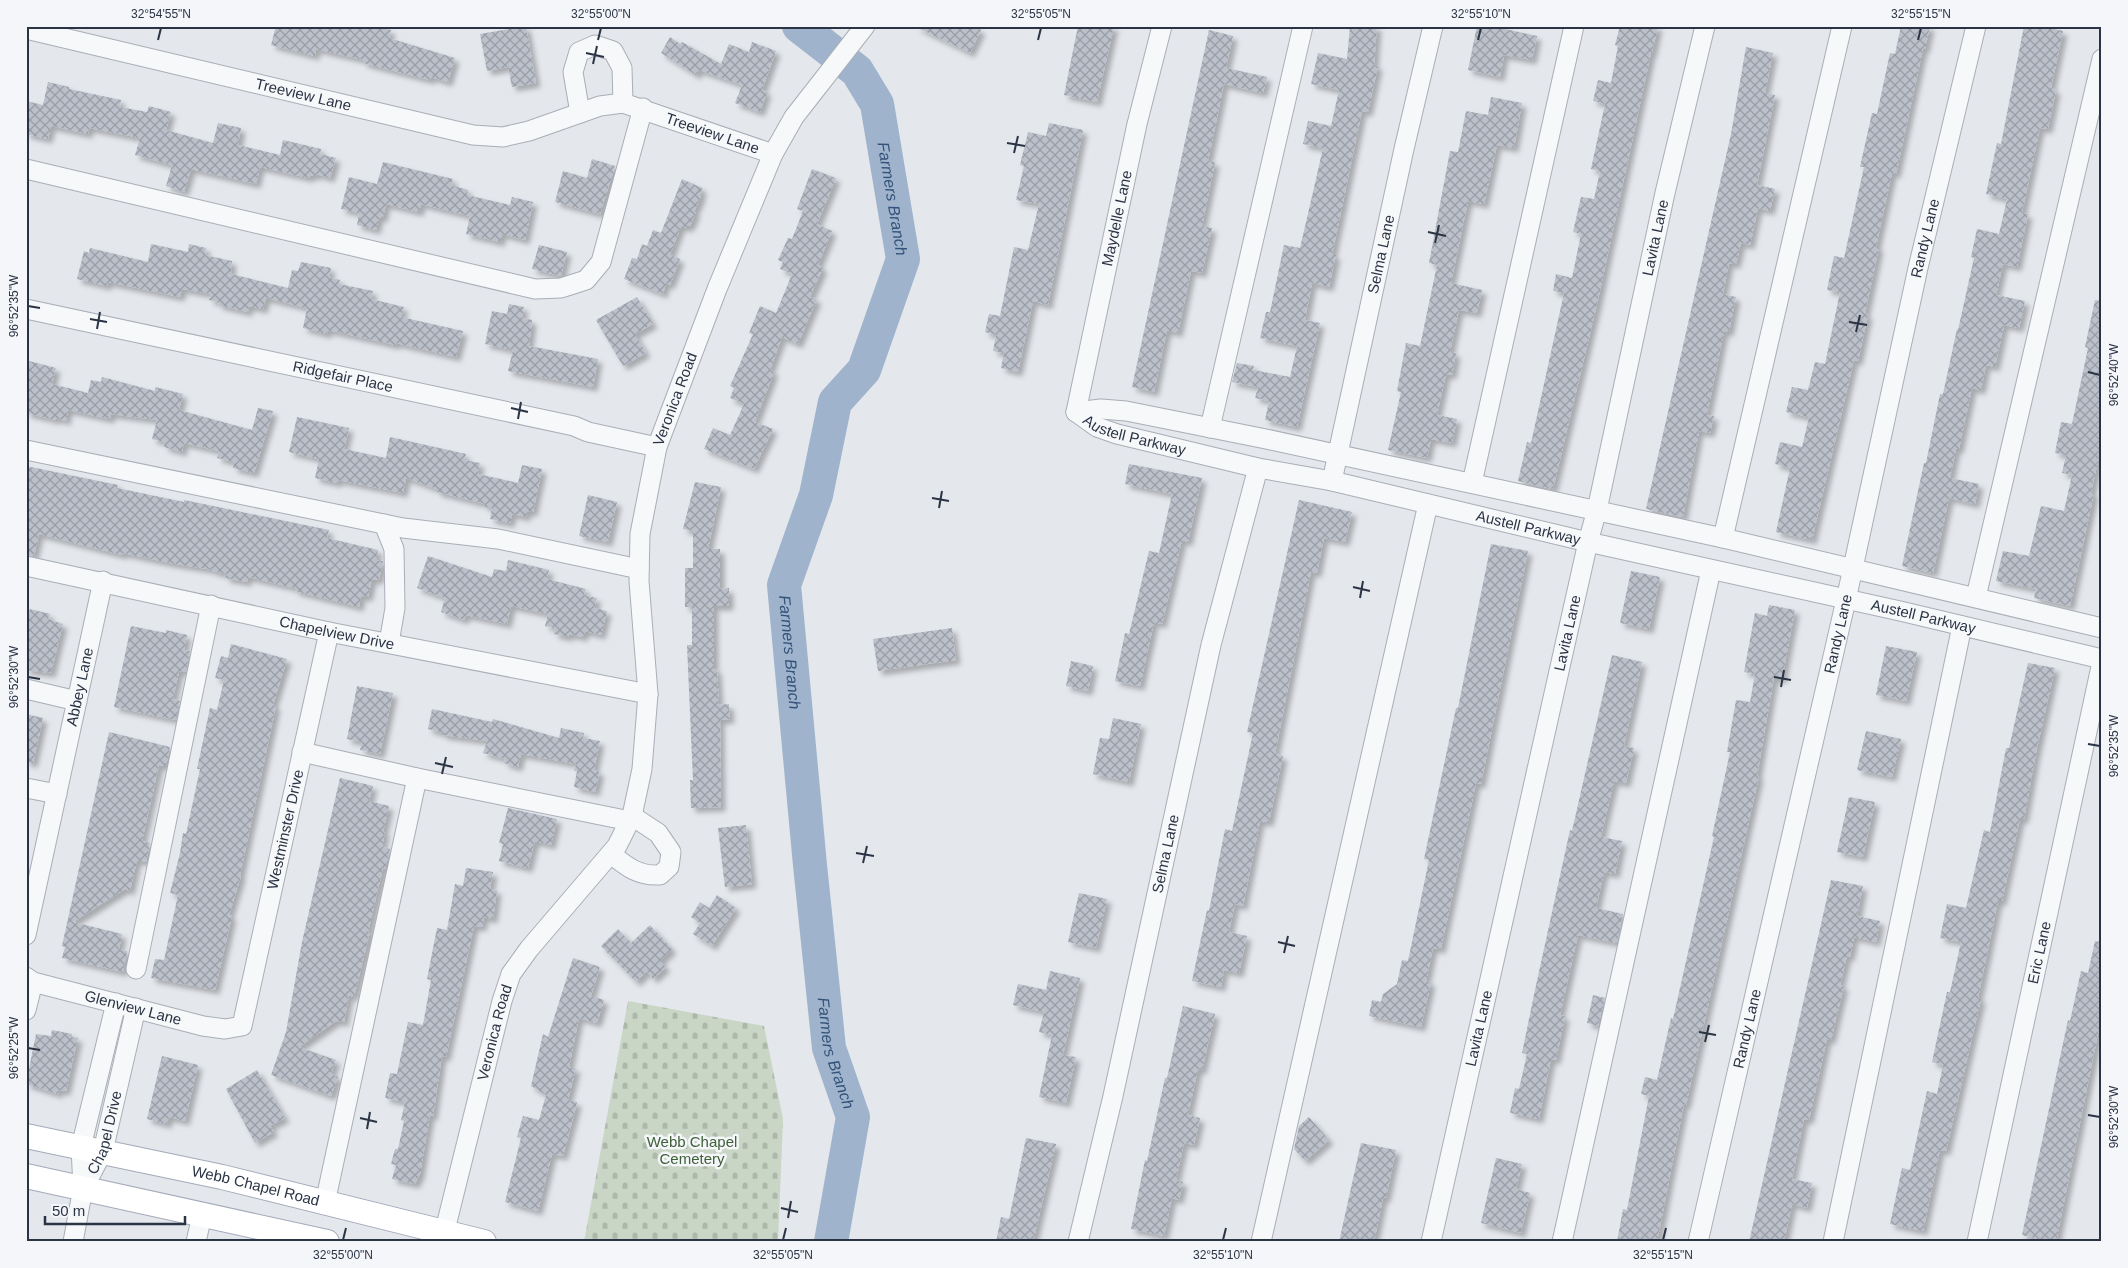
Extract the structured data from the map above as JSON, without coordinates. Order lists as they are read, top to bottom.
{
  "streets": {
    "main road": ["Webb Chapel Road"],
    "street": [
      "Treeview Lane",
      "Maydelle Lane",
      "Lavita Lane",
      "Randy Lane",
      "Selma Lane",
      "Ridgefair Place",
      "Veronica Road",
      "Austell Parkway",
      "Chapelview Drive",
      "Abbey Lane",
      "Westminster Drive",
      "Eric Lane",
      "Glenview Lane",
      "Chapel Drive"
    ]
  },
  "crossings": [
    ["Treeview Lane", "Veronica Road"],
    ["Maydelle Lane", "Austell Parkway"],
    ["Lavita Lane", "Austell Parkway"],
    ["Randy Lane", "Austell Parkway"],
    ["Selma Lane", "Austell Parkway"],
    ["Ridgefair Place", "Veronica Road"],
    ["Veronica Road", "Chapelview Drive"],
    ["Veronica Road", "Webb Chapel Road"],
    ["Austell Parkway", "Eric Lane"],
    ["Chapelview Drive", "Abbey Lane"],
    ["Chapelview Drive", "Westminster Drive"],
    ["Westminster Drive", "Glenview Lane"],
    ["Glenview Lane", "Chapel Drive"],
    ["Chapel Drive", "Webb Chapel Road"]
  ],
  "water": ["Farmers Branch"],
  "parks": ["Webb Chapel Cemetery"],
  "scale_bar": "50 m",
  "coordinates": [
    "32°54'55\"N",
    "32°55'00\"N",
    "32°55'05\"N",
    "32°55'10\"N",
    "32°55'15\"N",
    "96°52'35\"W",
    "96°52'40\"W",
    "96°52'30\"W",
    "96°52'25\"W"
  ]
}
